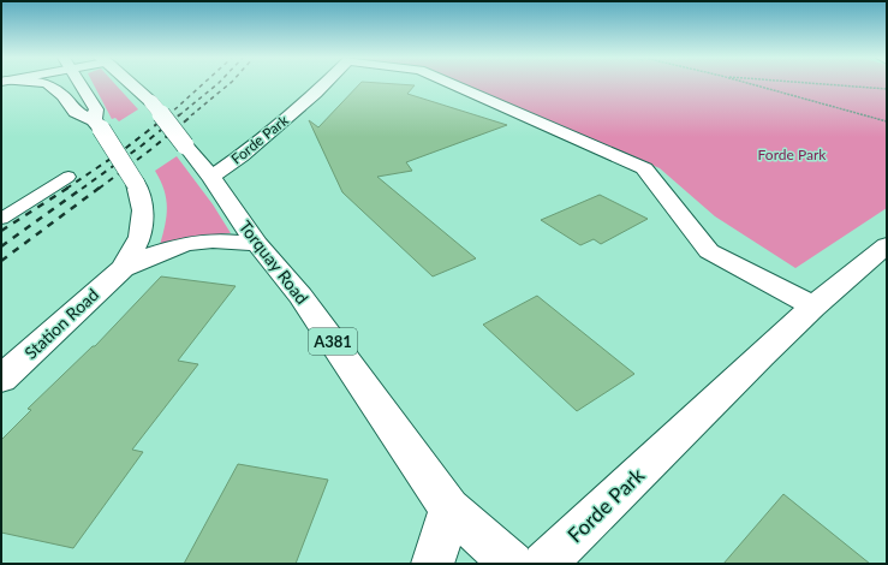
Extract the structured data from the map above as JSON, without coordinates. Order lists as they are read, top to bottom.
{
  "streets": {
    "main road": [
      "Forde Park",
      "Torquay Road",
      "Station Road",
      "A381"
    ]
  },
  "crossings": [
    ["Forde Park", "Torquay Road"]
  ],
  "parks": ["Forde Park"]
}
